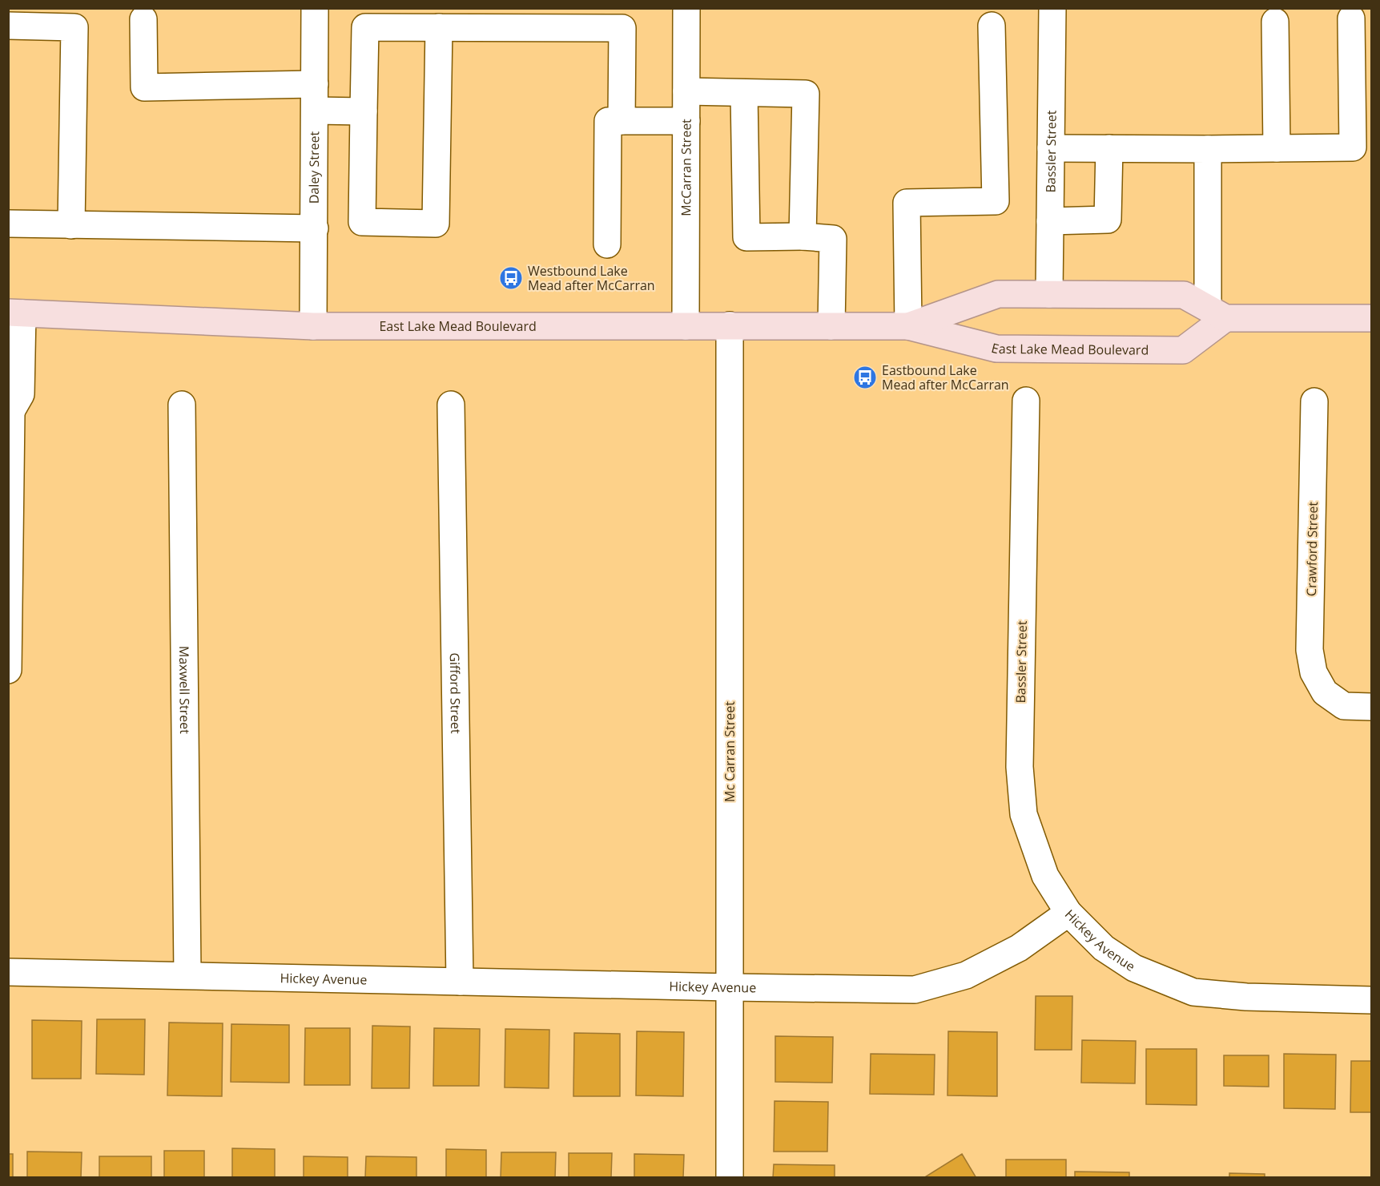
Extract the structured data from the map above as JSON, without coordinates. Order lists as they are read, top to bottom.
{
  "streets": {
    "main road": ["East Lake Mead Boulevard"],
    "street": [
      "Bassler Street",
      "Daley Street",
      "McCarran Street",
      "Crawford Street",
      "Maxwell Street",
      "Gifford Street",
      "Mc Carran Street",
      "Hickey Avenue"
    ]
  },
  "crossings": [
    ["Bassler Street", "East Lake Mead Boulevard"],
    ["Bassler Street", "Hickey Avenue"],
    ["Daley Street", "East Lake Mead Boulevard"],
    ["McCarran Street", "East Lake Mead Boulevard"],
    ["East Lake Mead Boulevard", "Mc Carran Street"],
    ["Maxwell Street", "Hickey Avenue"],
    ["Gifford Street", "Hickey Avenue"],
    ["Mc Carran Street", "Hickey Avenue"]
  ],
  "places": {
    "bus stop": ["Westbound Lake Mead after McCarran", "Eastbound Lake Mead after McCarran"]
  }
}
